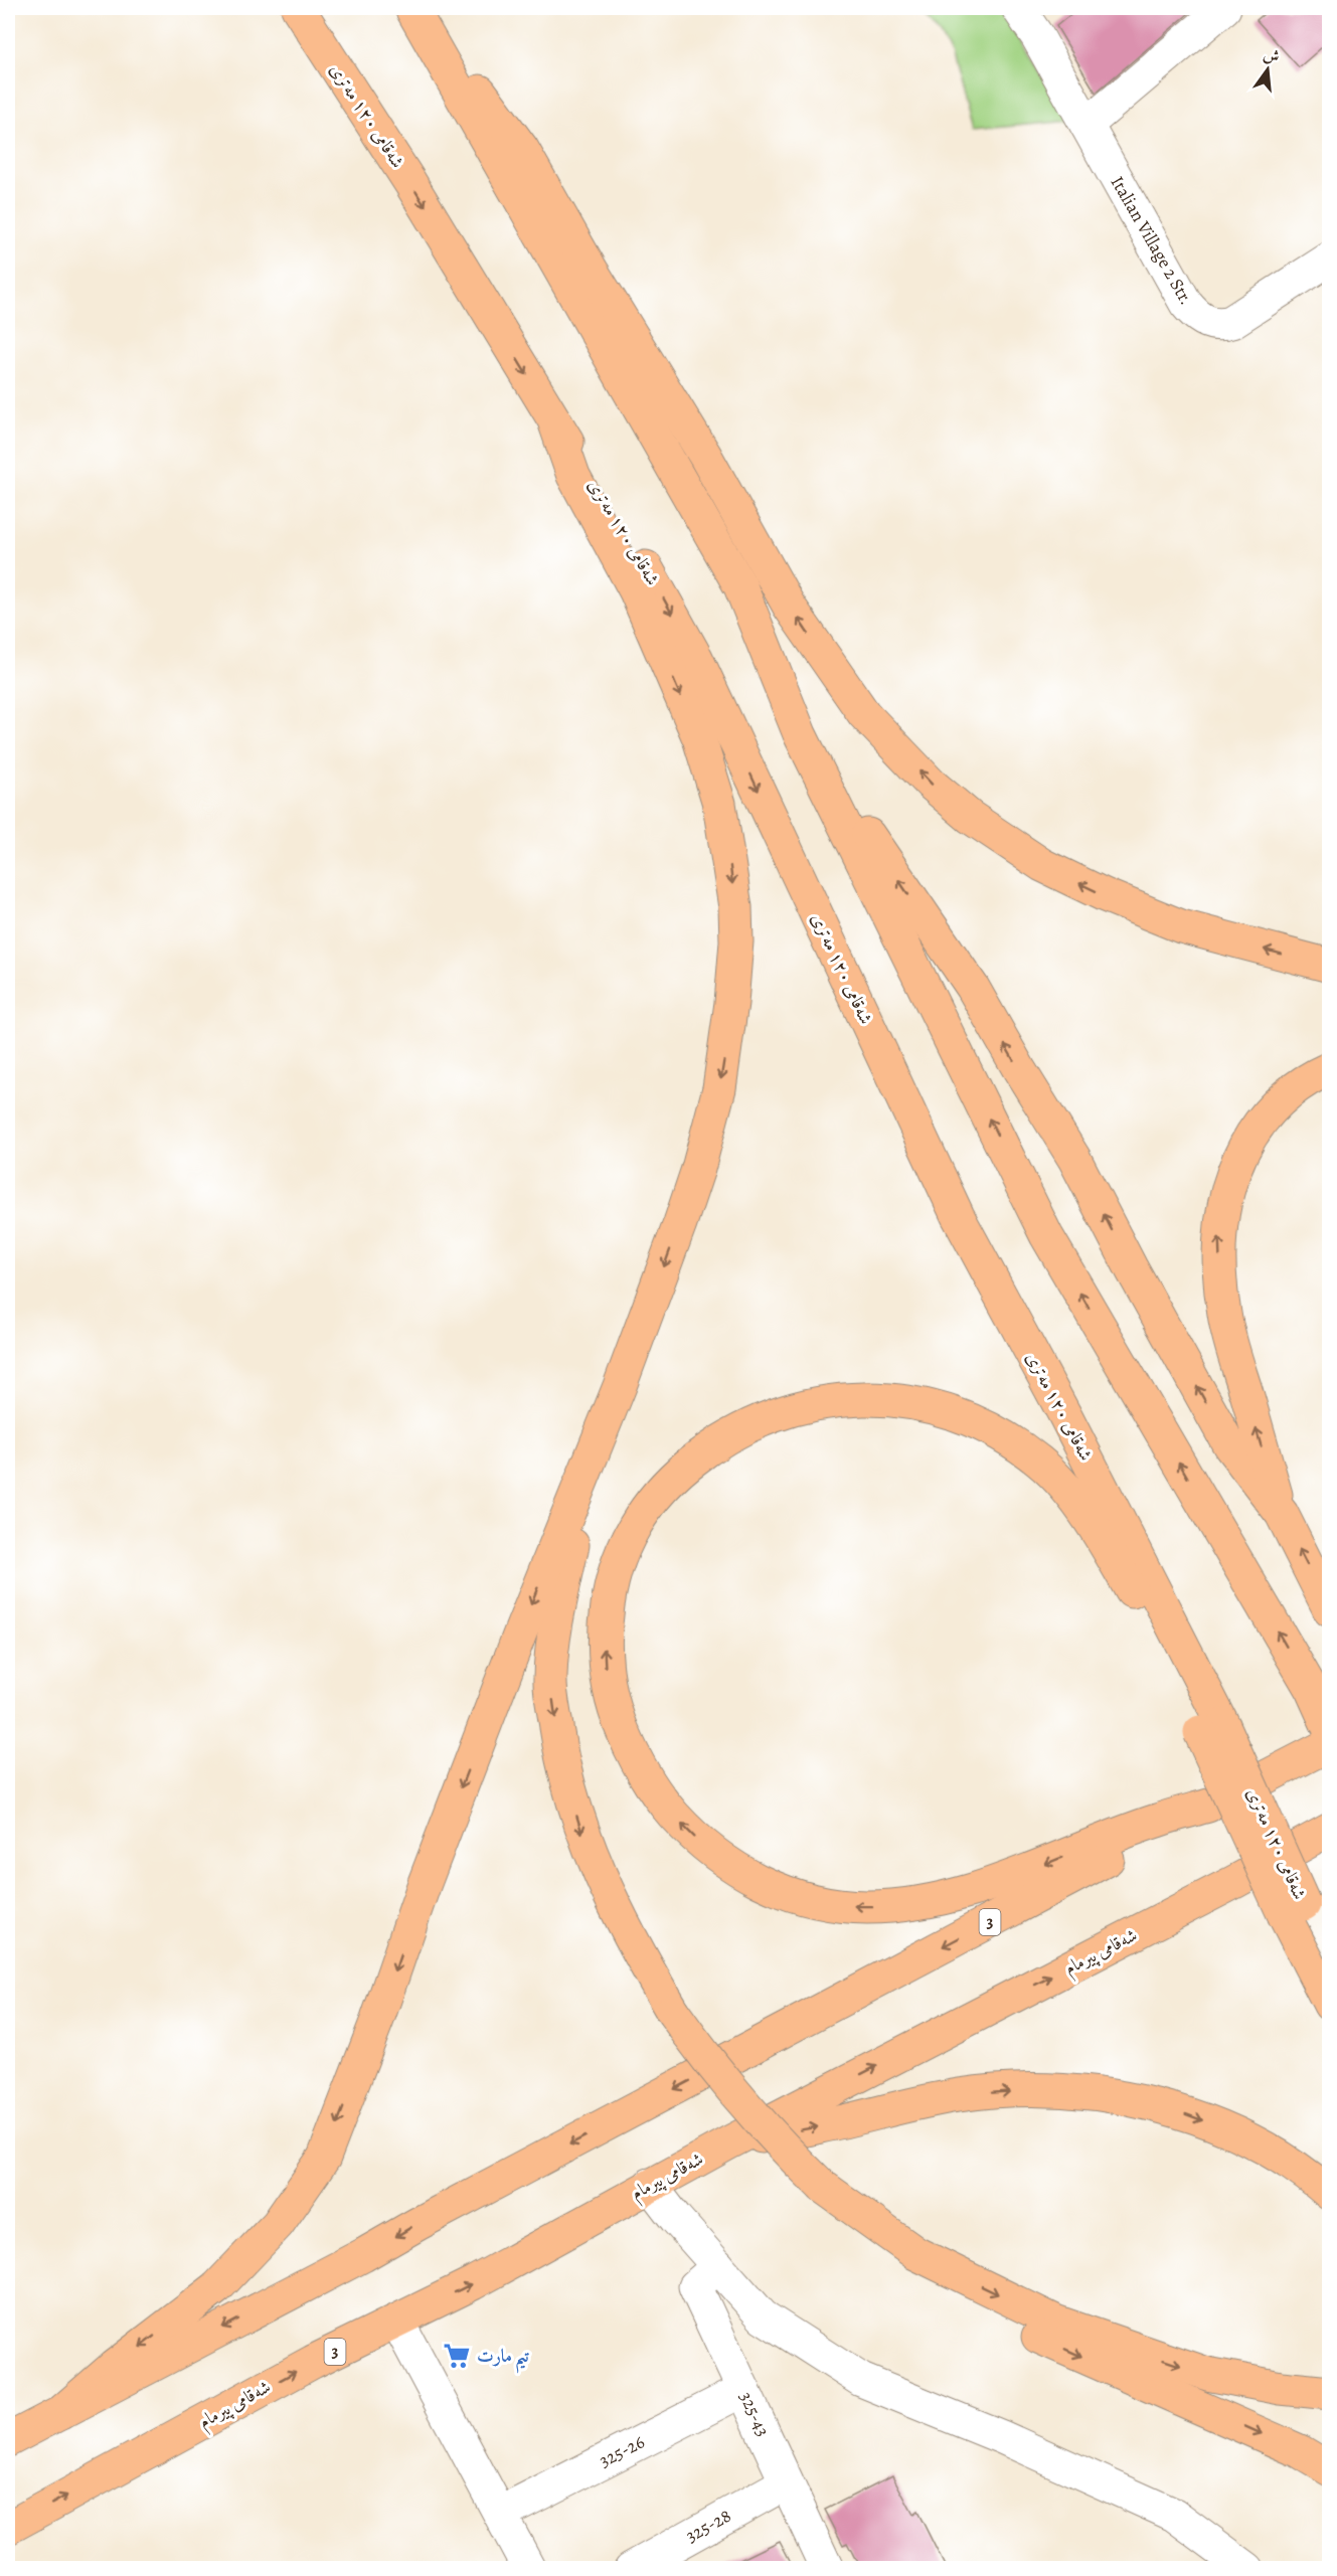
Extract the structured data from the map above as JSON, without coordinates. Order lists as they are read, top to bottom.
{
  "streets": {
    "highway": ["شەقامی ١٢٠ مەتری", "3", "شەقامی پیرمام"],
    "street": [
      "Italian Village 2 Str.",
      "325-43",
      "325-26",
      "325-28"
    ]
  },
  "crossings": [
    ["325-43", "325-26"],
    ["325-43", "325-28"]
  ],
  "places": {
    "supermarket": ["تيم مارت"]
  },
  "north": "top"
}
